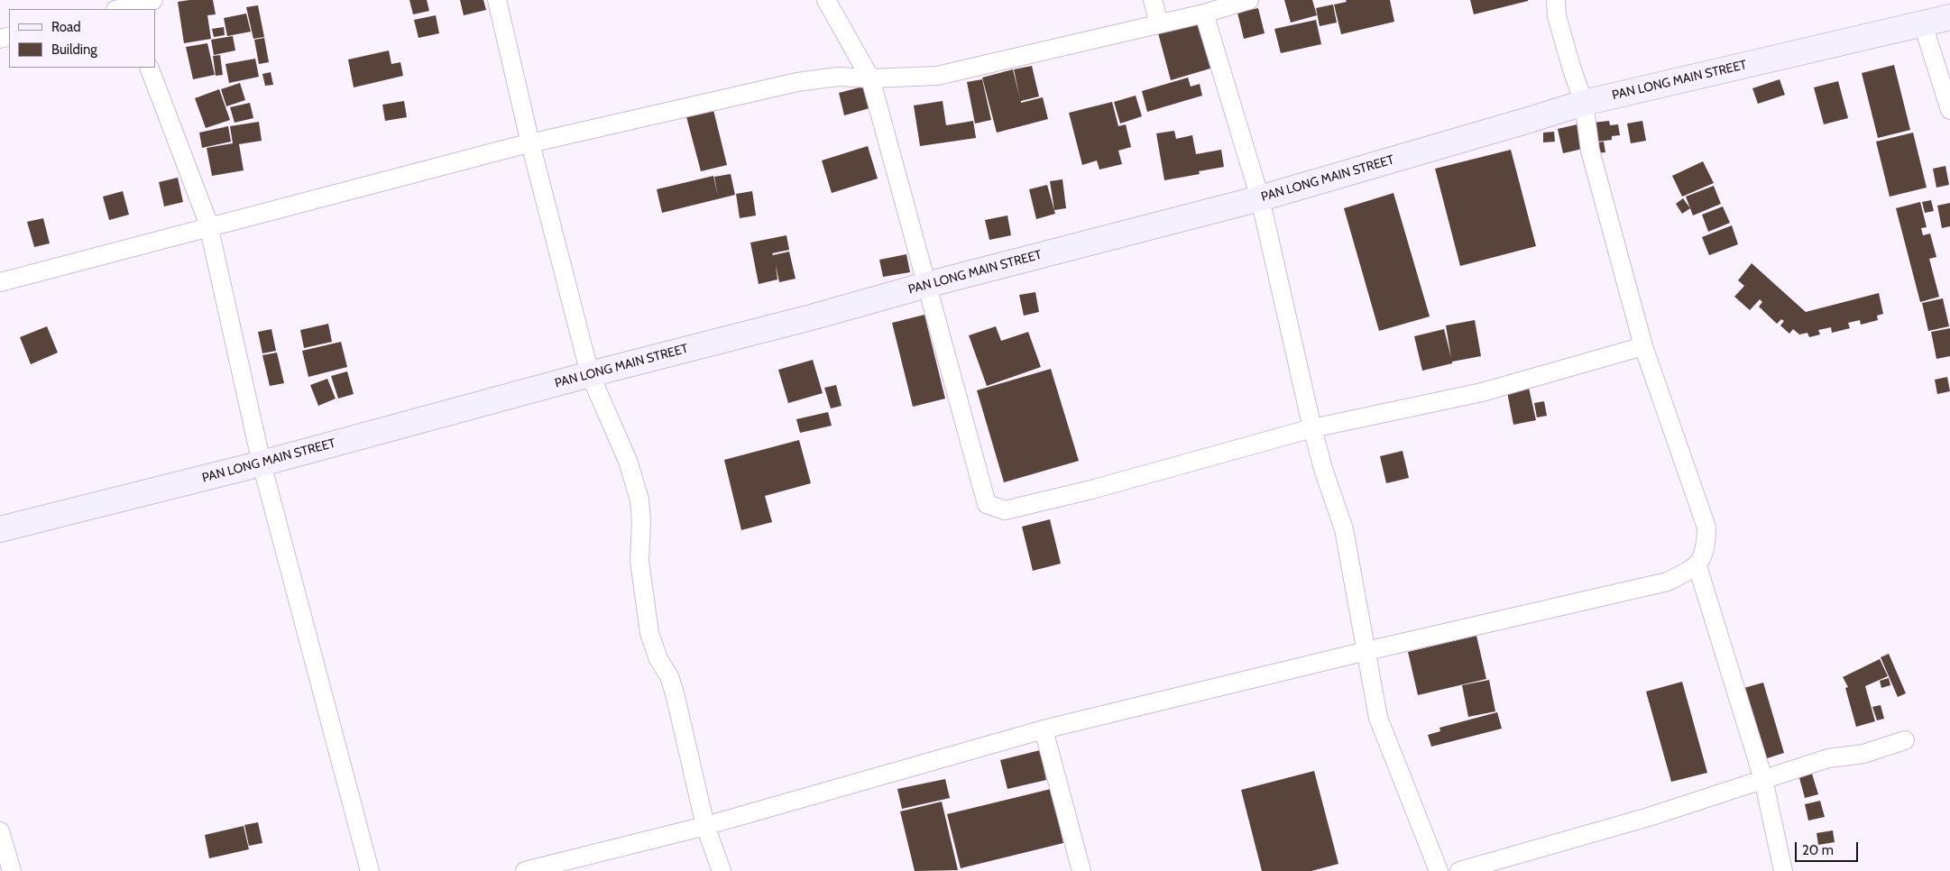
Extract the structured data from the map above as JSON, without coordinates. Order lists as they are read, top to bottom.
{
  "streets": {
    "street": ["PAN LONG MAIN STREET"]
  },
  "legend": ["Road", "Building"],
  "scale_bar": "20 m"
}
